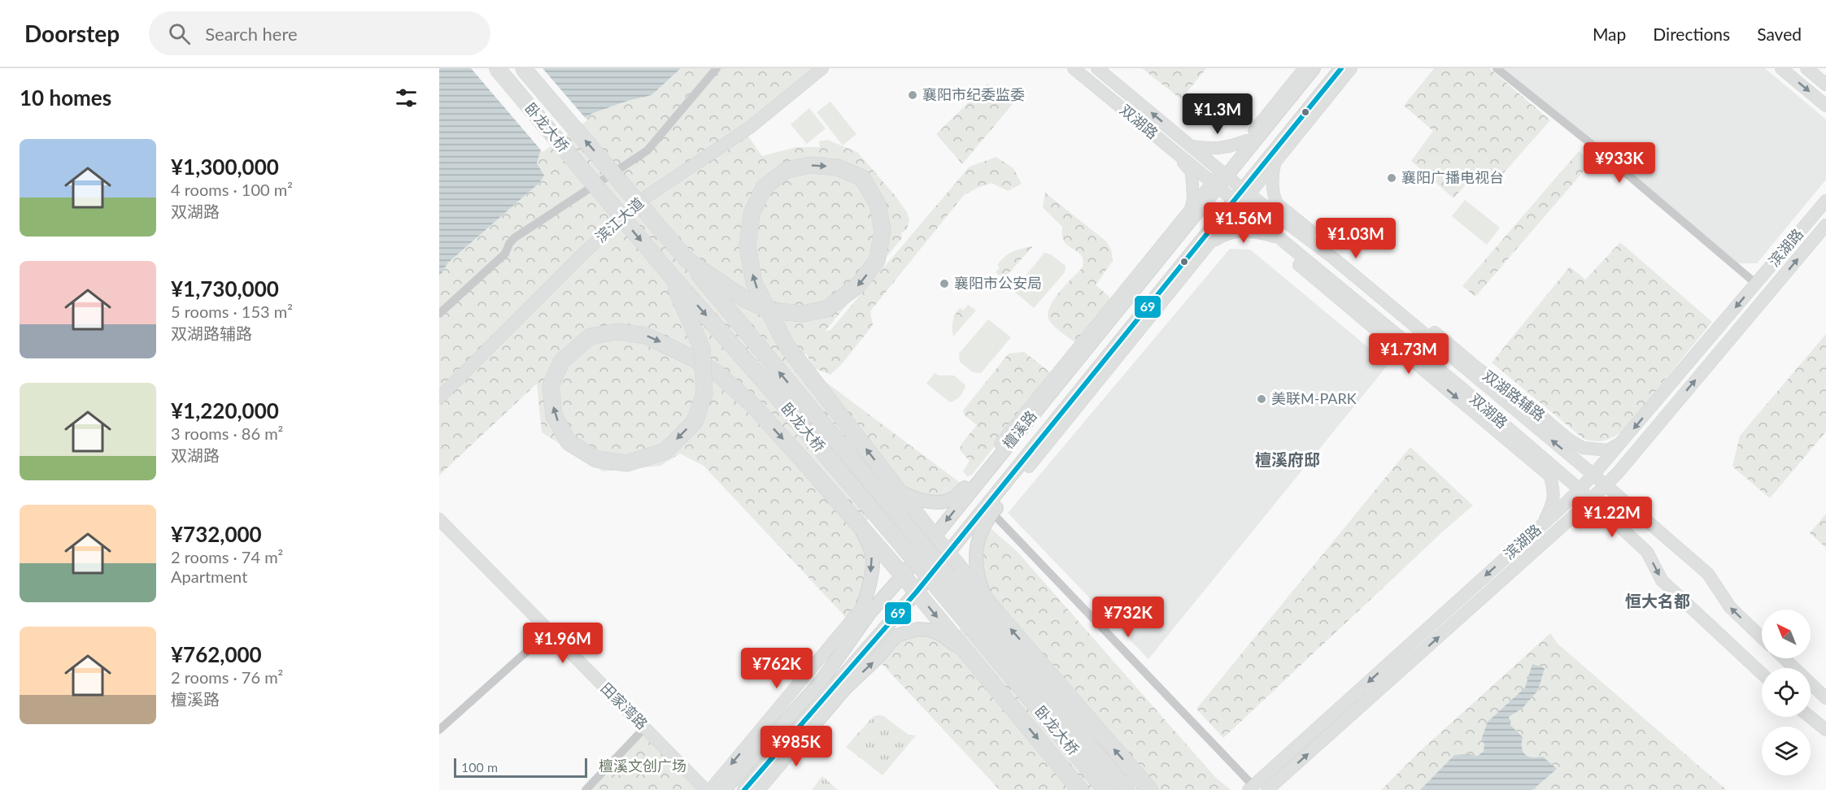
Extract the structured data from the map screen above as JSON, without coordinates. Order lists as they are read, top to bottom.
{
  "streets": {
    "highway": ["卧龙大桥"],
    "main road": ["檀溪路"],
    "street": [
      "双湖路",
      "滨江大道",
      "滨湖路",
      "双湖路辅路",
      "田家湾路"
    ]
  },
  "crossings": [
    ["双湖路", "滨湖路"],
    ["双湖路", "檀溪路"],
    ["滨湖路", "双湖路辅路"]
  ],
  "districts": ["檀溪府邸", "恒大名都"],
  "parks": ["檀溪文创广场"],
  "places": [
    "襄阳市纪委监委",
    "襄阳广播电视台",
    "襄阳市公安局",
    "美联M-PARK"
  ],
  "lines": ["transit line 69"],
  "scale_bar": "100 m",
  "north": "top left",
  "page": {
    "header": "Doorstep",
    "search": "Search here",
    "nav": ["Map", "Directions", "Saved"],
    "heading": "10 homes",
    "price": [
      "¥1.3M",
      "¥933K",
      "¥1.56M",
      "¥1.03M",
      "¥1.73M",
      "¥1.22M",
      "¥732K",
      "¥1.96M",
      "¥762K",
      "¥985K"
    ],
    "list": [
      {
        "name": "¥1,300,000",
        "note": "4 rooms · 100 m² · 双湖路"
      },
      {
        "name": "¥1,730,000",
        "note": "5 rooms · 153 m² · 双湖路辅路"
      },
      {
        "name": "¥1,220,000",
        "note": "3 rooms · 86 m² · 双湖路"
      },
      {
        "name": "¥732,000",
        "note": "2 rooms · 74 m² · Apartment"
      },
      {
        "name": "¥762,000",
        "note": "2 rooms · 76 m² · 檀溪路"
      }
    ],
    "scale": "100 m"
  }
}
